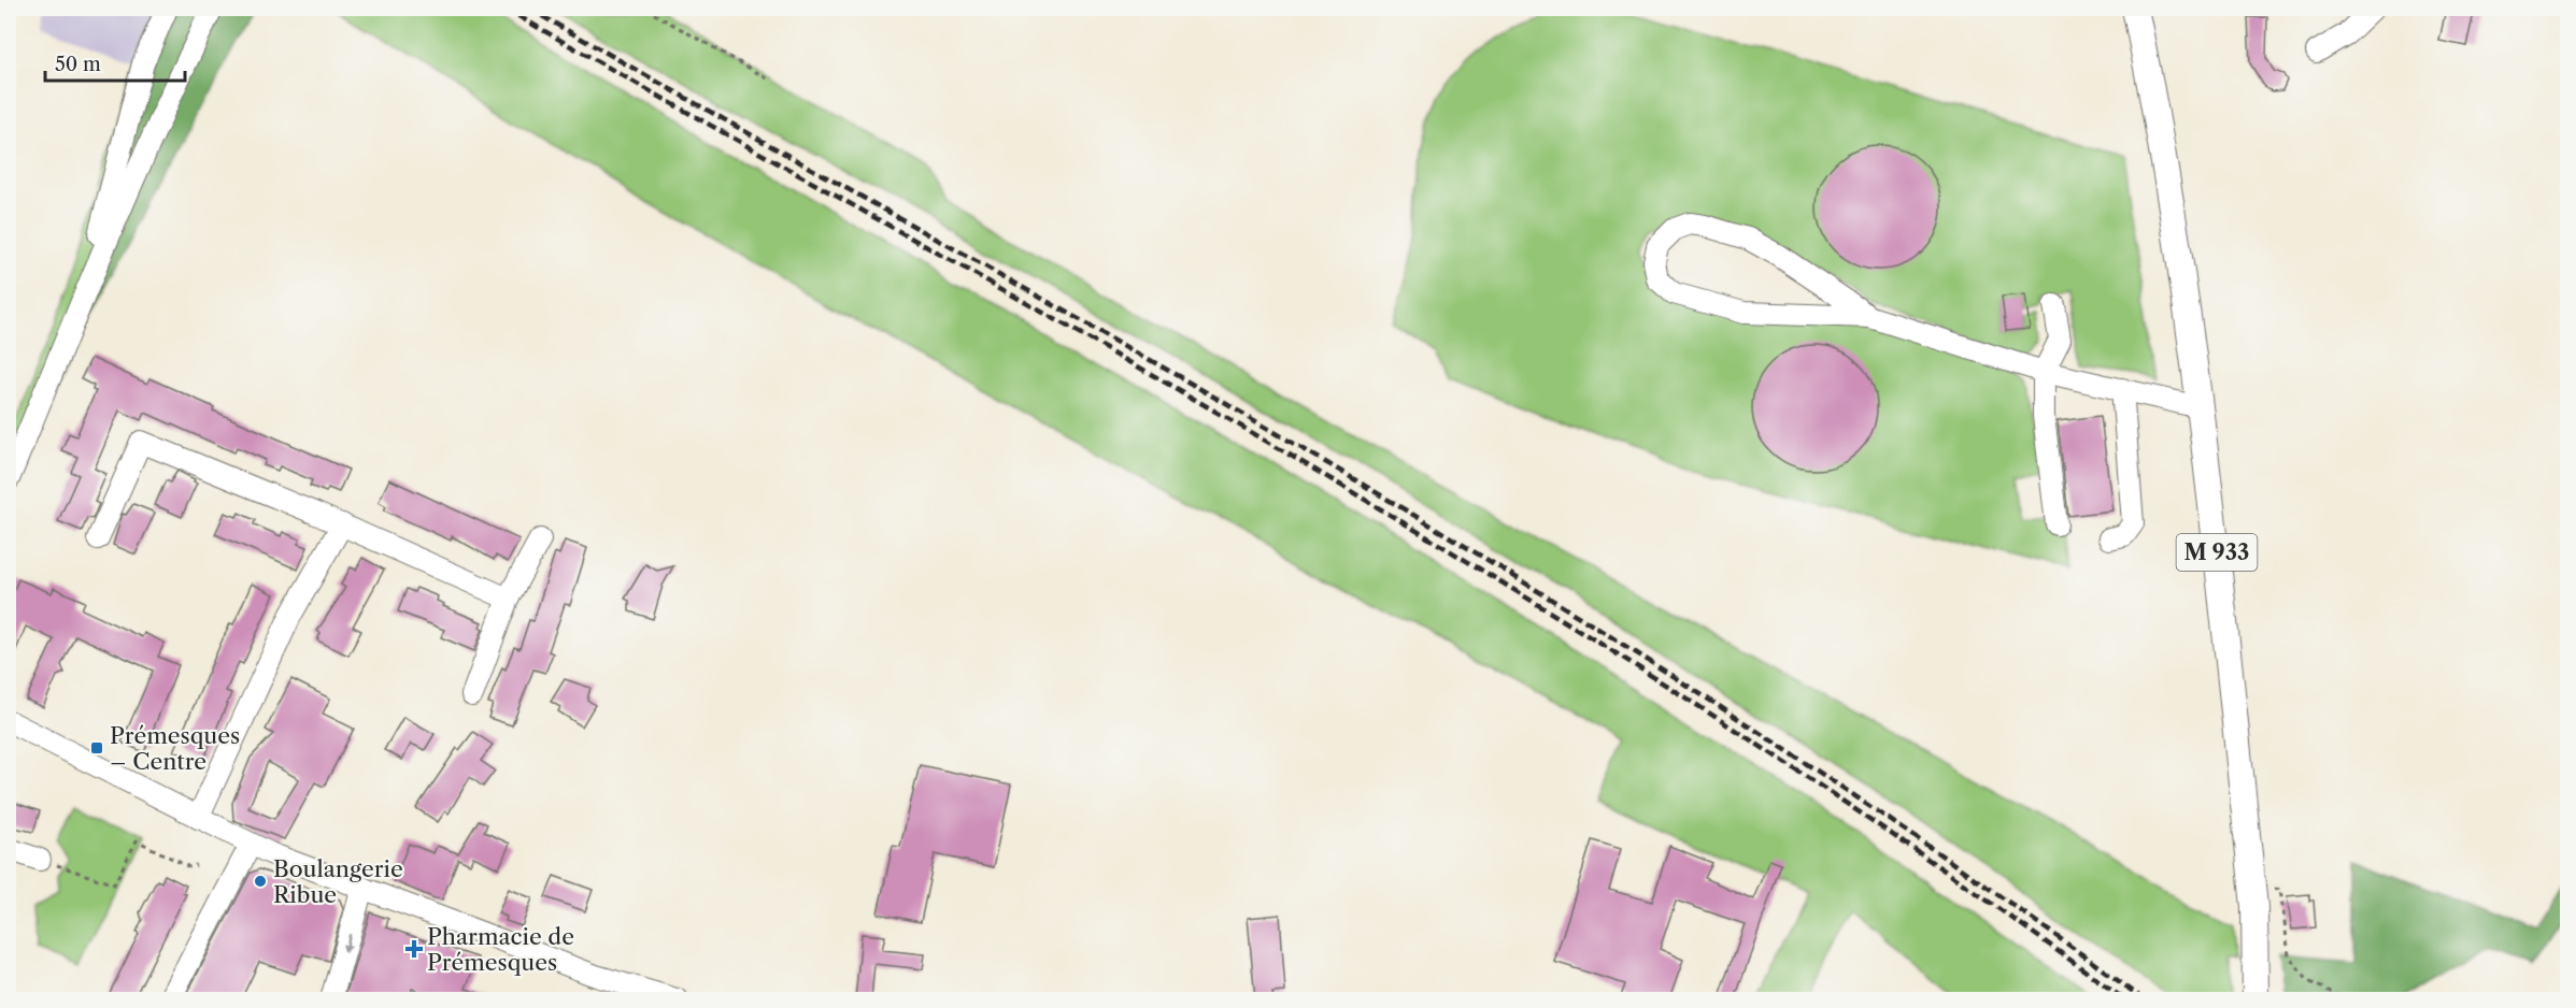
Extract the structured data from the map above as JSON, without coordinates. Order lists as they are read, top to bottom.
{
  "streets": {
    "main road": ["M 933"]
  },
  "places": {
    "transit": ["Prémesques – Centre"],
    "other": ["Boulangerie Ribue"],
    "health": ["Pharmacie de Prémesques"]
  },
  "scale_bar": "50 m"
}
